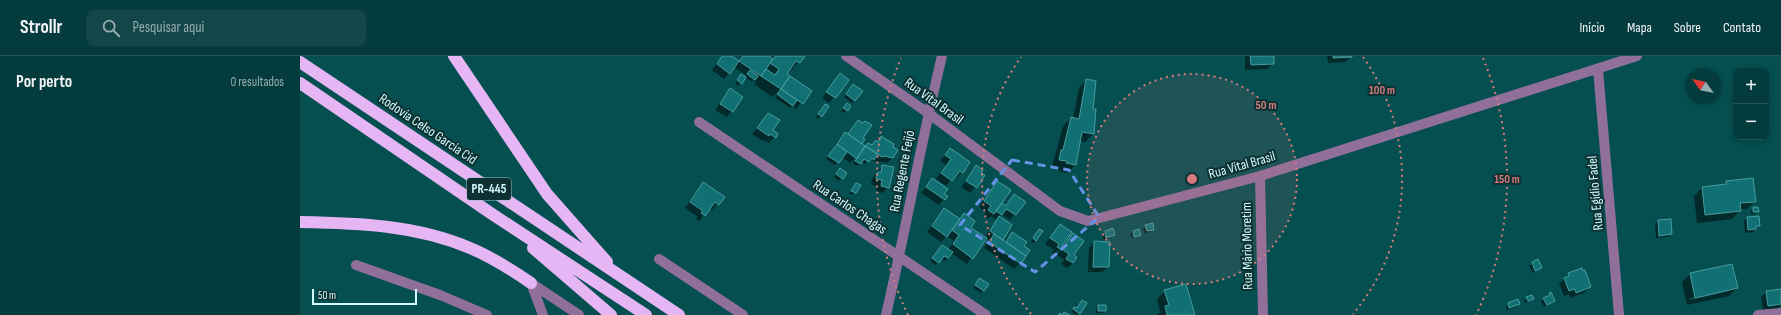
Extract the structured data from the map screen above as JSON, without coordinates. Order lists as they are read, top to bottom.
{
  "streets": {
    "highway": ["Rodovia Celso Garcia Cid", "PR-445"],
    "street": [
      "Rua Vital Brasil",
      "Rua Regente Feijó",
      "Rua Egídio Fadel",
      "Rua Carlos Chagas",
      "Rua Mário Moretim"
    ]
  },
  "crossings": [
    ["Rua Vital Brasil", "Rua Regente Feijó"],
    ["Rua Vital Brasil", "Rua Egídio Fadel"],
    ["Rua Vital Brasil", "Rua Mário Moretim"],
    ["Rua Regente Feijó", "Rua Carlos Chagas"]
  ],
  "scale_bar": "50 m",
  "north": "top left",
  "page": {
    "header": "Strollr",
    "search": "Pesquisar aqui",
    "nav": [
      "Início",
      "Mapa",
      "Sobre",
      "Contato"
    ],
    "heading": ["Por perto", "0 resultados"],
    "map_buttons": ["+", "−"],
    "scale": "50 m"
  },
  "rings": ["100 m", "50 m", "150 m"]
}
